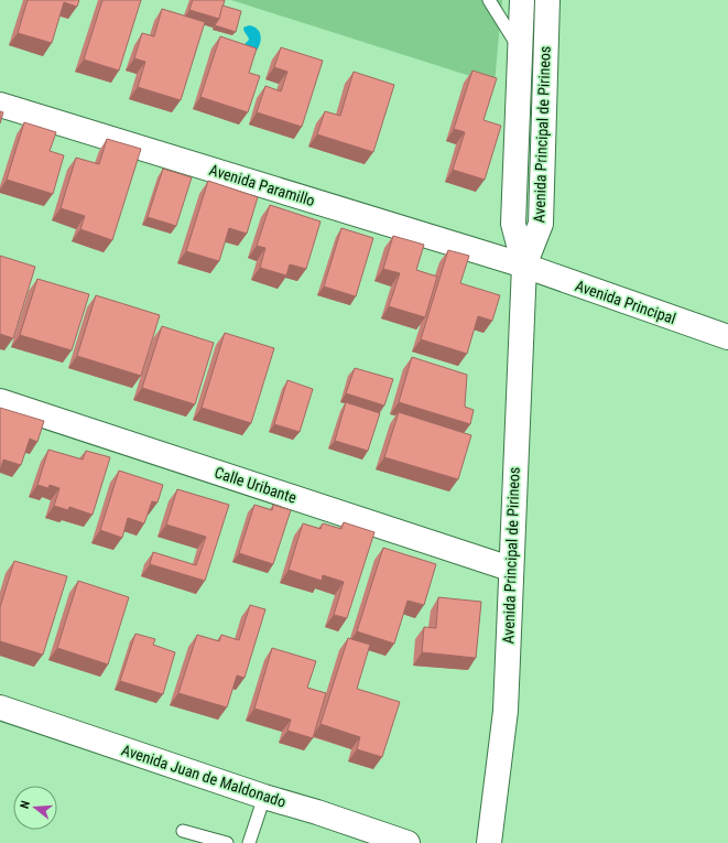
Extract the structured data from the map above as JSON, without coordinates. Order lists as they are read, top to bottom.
{
  "streets": {
    "street": [
      "Avenida Principal de Pirineos",
      "Avenida Paramillo",
      "Avenida Principal",
      "Calle Uribante",
      "Avenida Juan de Maldonado"
    ]
  },
  "crossings": [
    ["Avenida Principal de Pirineos", "Avenida Paramillo"],
    ["Avenida Principal de Pirineos", "Avenida Principal"],
    ["Avenida Principal de Pirineos", "Calle Uribante"],
    ["Avenida Paramillo", "Avenida Principal"]
  ],
  "north": "left"
}
